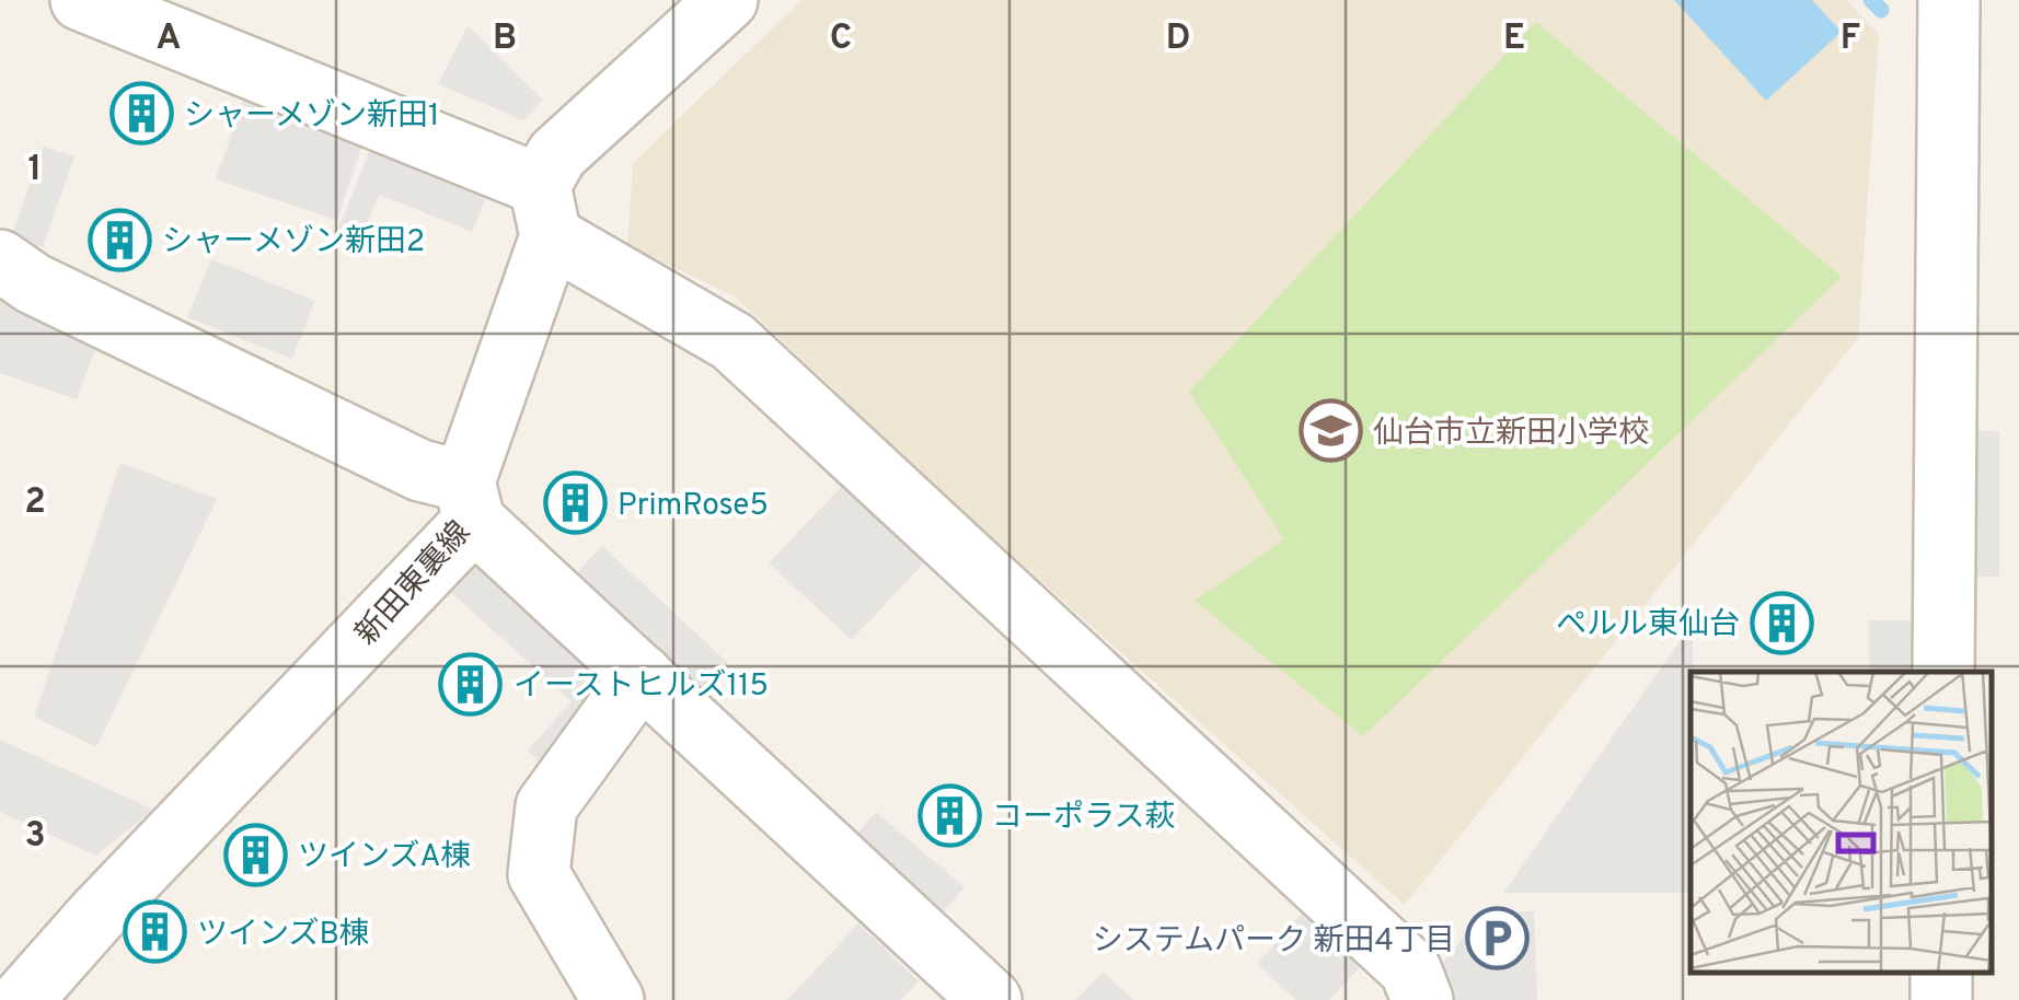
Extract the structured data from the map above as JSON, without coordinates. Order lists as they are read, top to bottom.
{
  "streets": {
    "street": ["新田東裏線"]
  },
  "places": {
    "building": [
      "シャーメゾン新田1",
      "シャーメゾン新田2",
      "PrimRose5",
      "ペルル東仙台",
      "イーストヒルズ115",
      "コーポラス萩",
      "ツインズA棟",
      "ツインズB棟"
    ],
    "school or university": ["仙台市立新田小学校"],
    "parking": ["システムパーク 新田4丁目"]
  },
  "grid": {
    "columns": [
      "A",
      "B",
      "C",
      "D",
      "E",
      "F"
    ],
    "rows": ["1", "2", "3"]
  }
}
